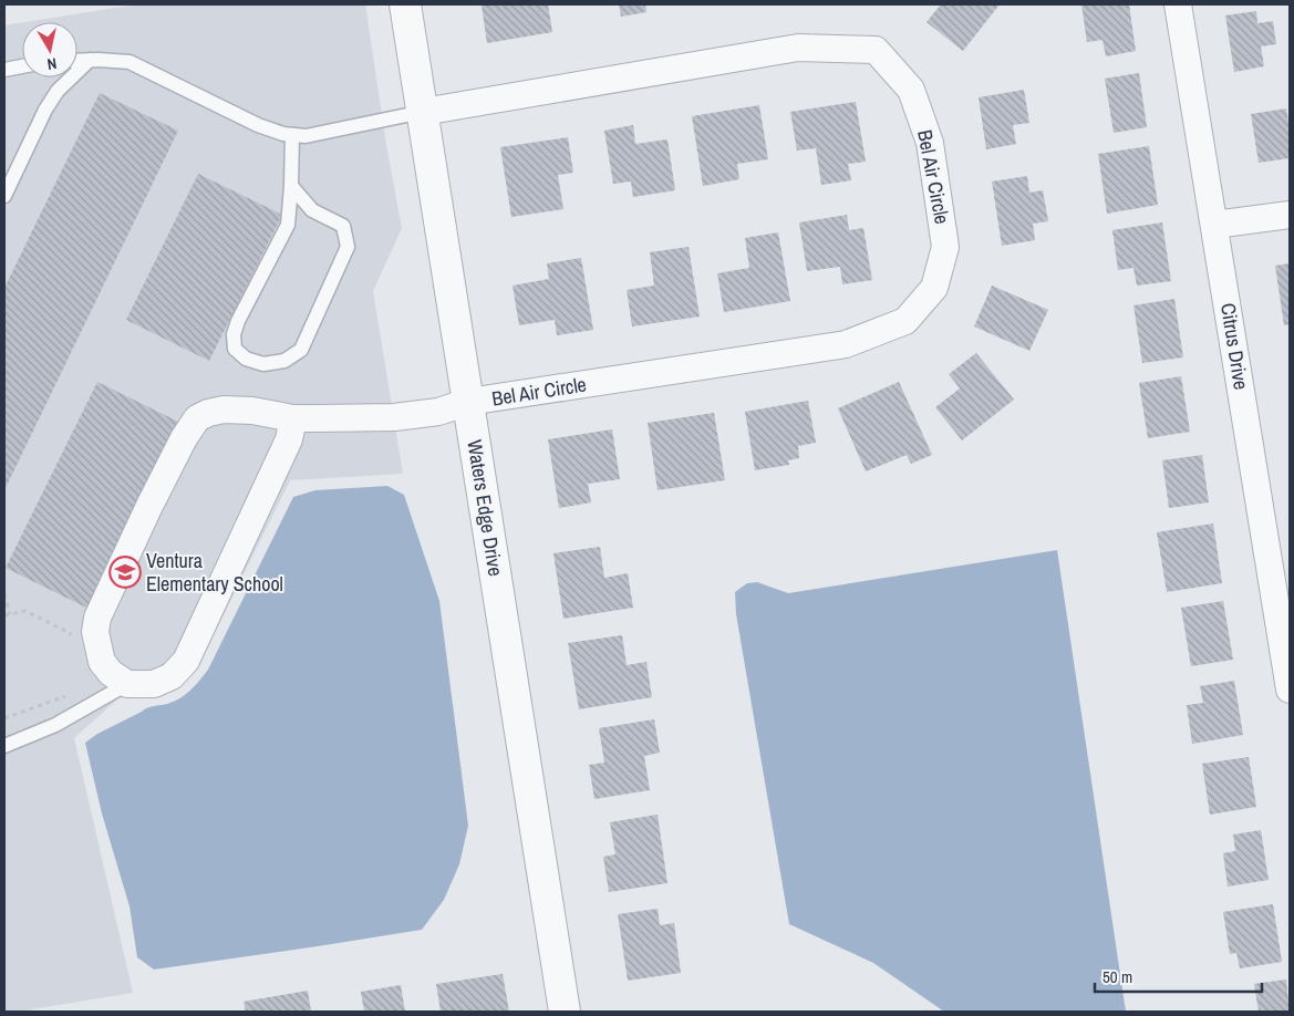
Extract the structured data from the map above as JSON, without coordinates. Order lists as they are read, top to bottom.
{
  "streets": {
    "street": ["Bel Air Circle", "Citrus Drive", "Waters Edge Drive"]
  },
  "crossings": [
    ["Bel Air Circle", "Waters Edge Drive"]
  ],
  "places": {
    "school or university": ["Ventura Elementary School"]
  },
  "scale_bar": "50 m",
  "north": "bottom"
}
